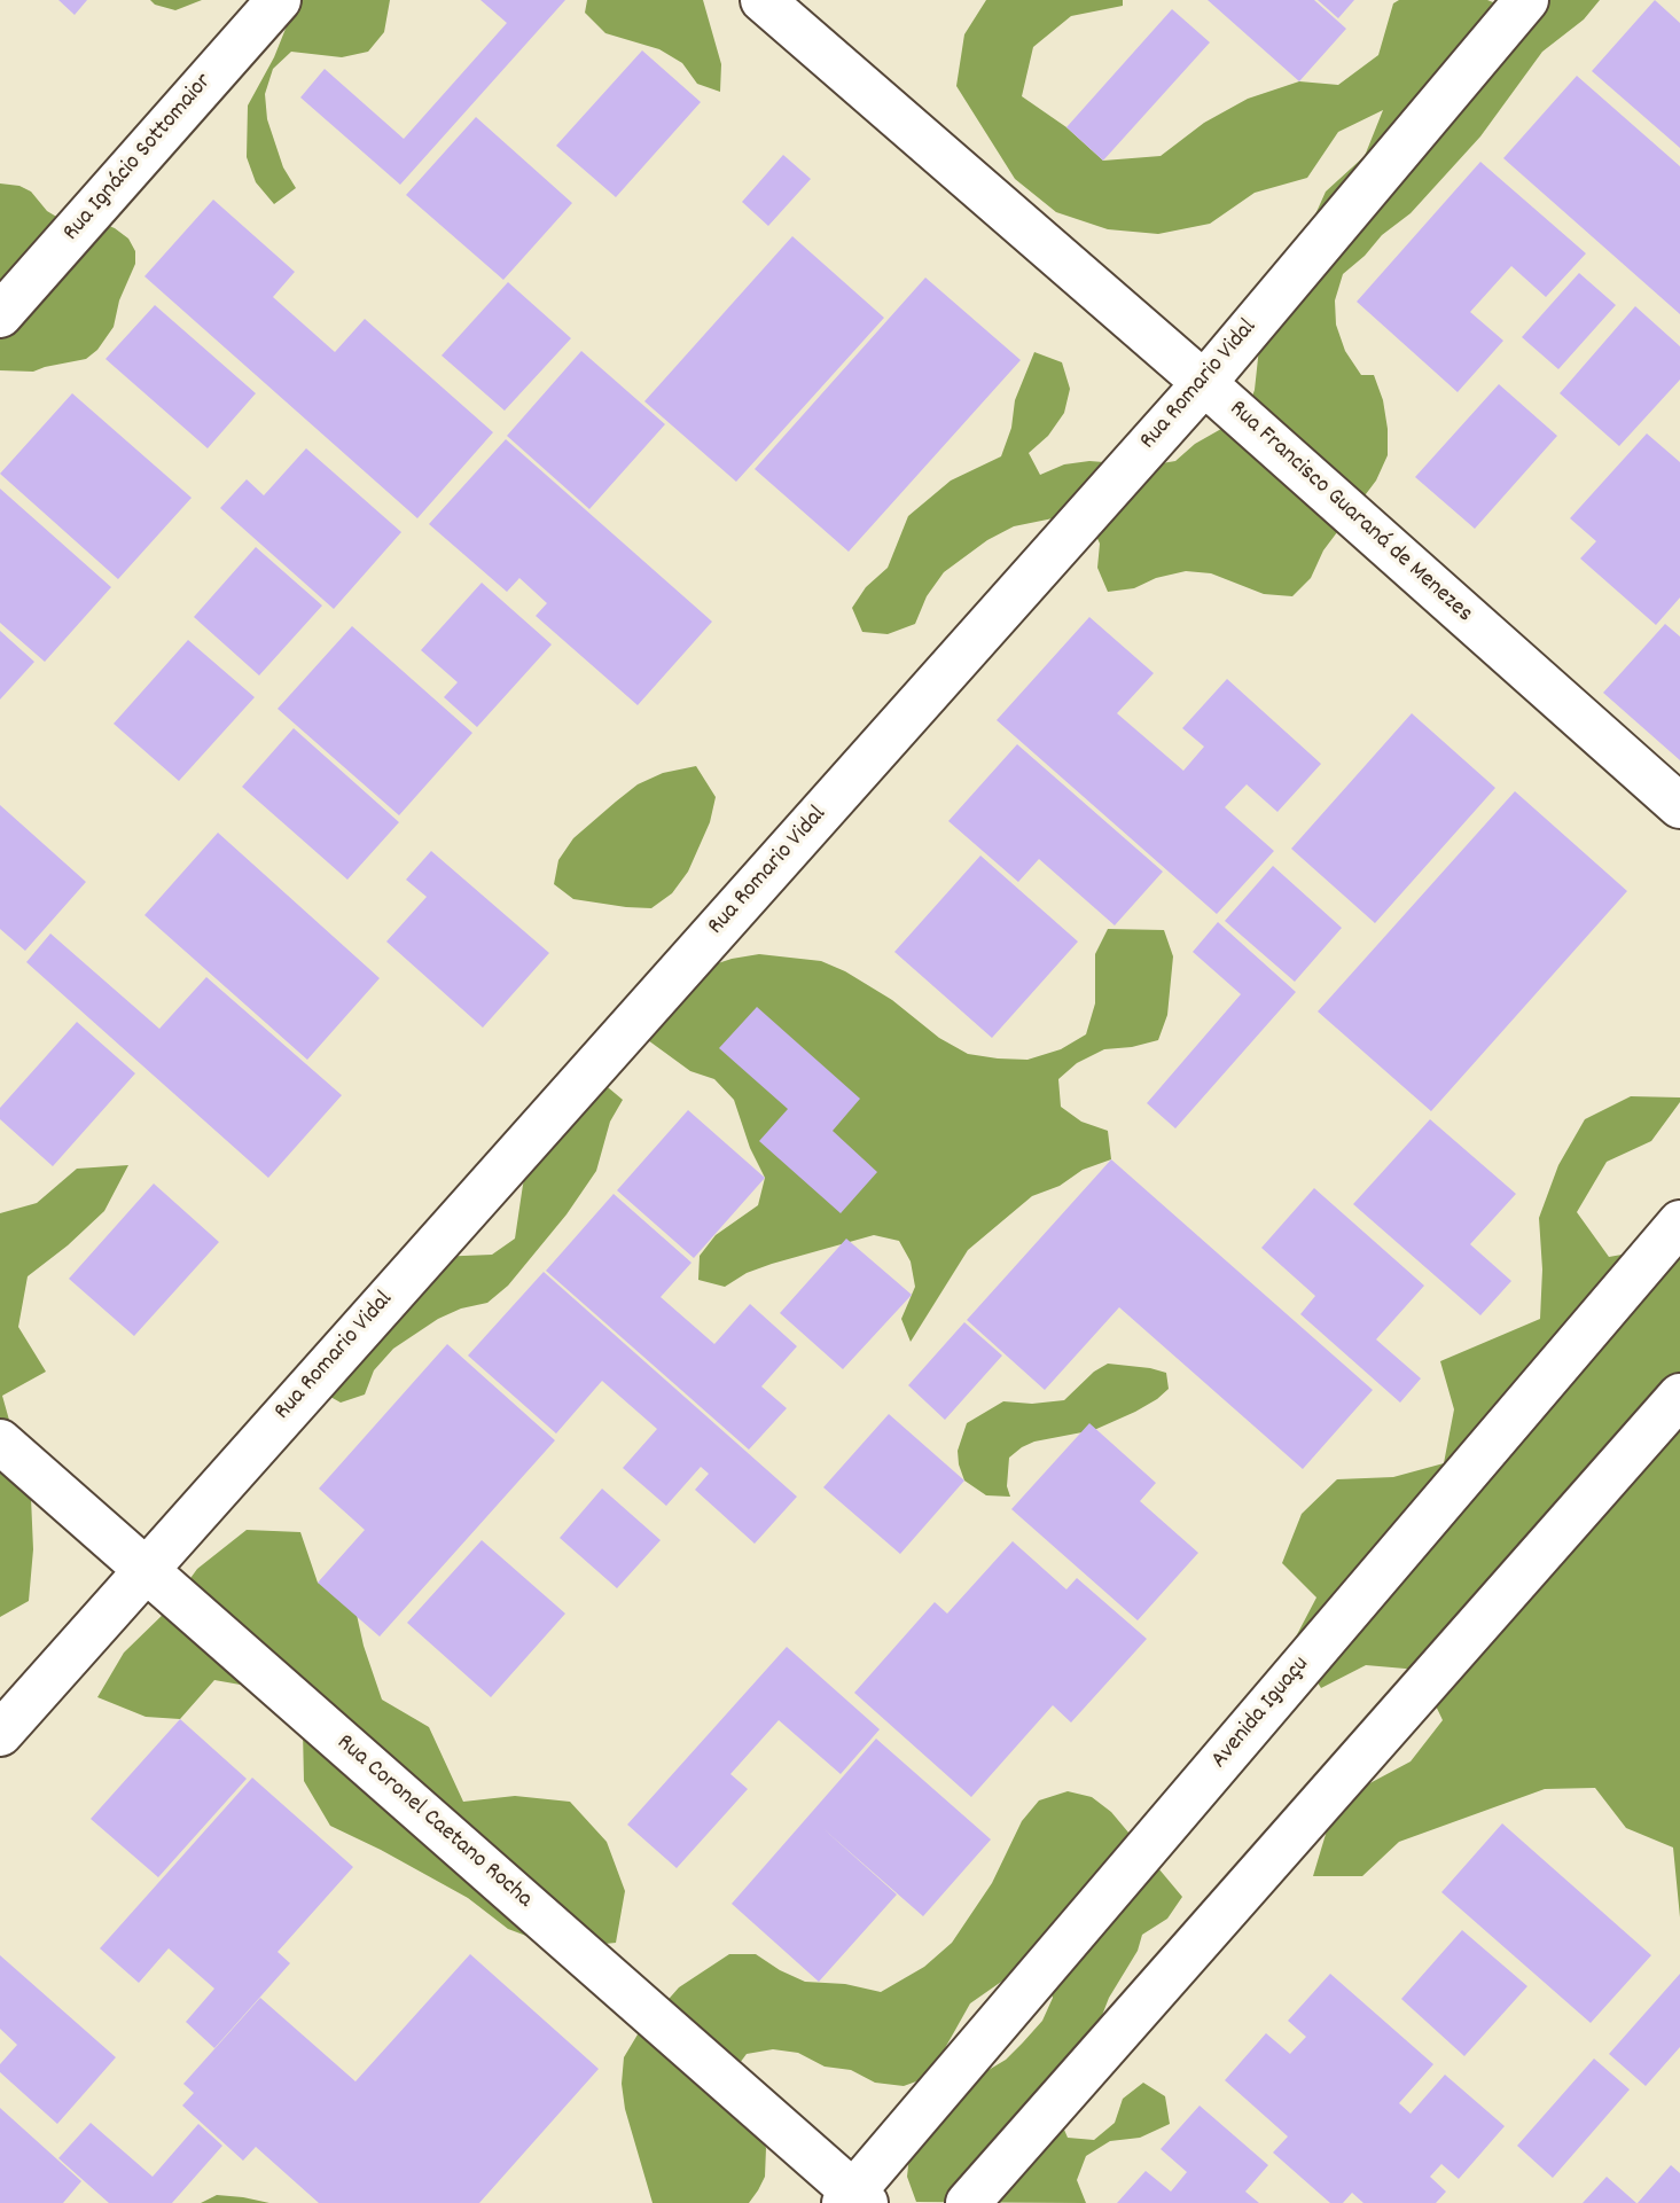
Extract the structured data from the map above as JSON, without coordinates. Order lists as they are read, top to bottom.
{
  "streets": {
    "street": [
      "Rua Ignácio Sottomaior",
      "Rua Romario Vidal",
      "Rua Francisco Guaraná de Menezes",
      "Avenida Iguaçu",
      "Rua Coronel Caetano Rocha"
    ]
  },
  "crossings": [
    ["Rua Romario Vidal", "Rua Francisco Guaraná de Menezes"],
    ["Rua Romario Vidal", "Rua Coronel Caetano Rocha"],
    ["Avenida Iguaçu", "Rua Coronel Caetano Rocha"]
  ]
}
